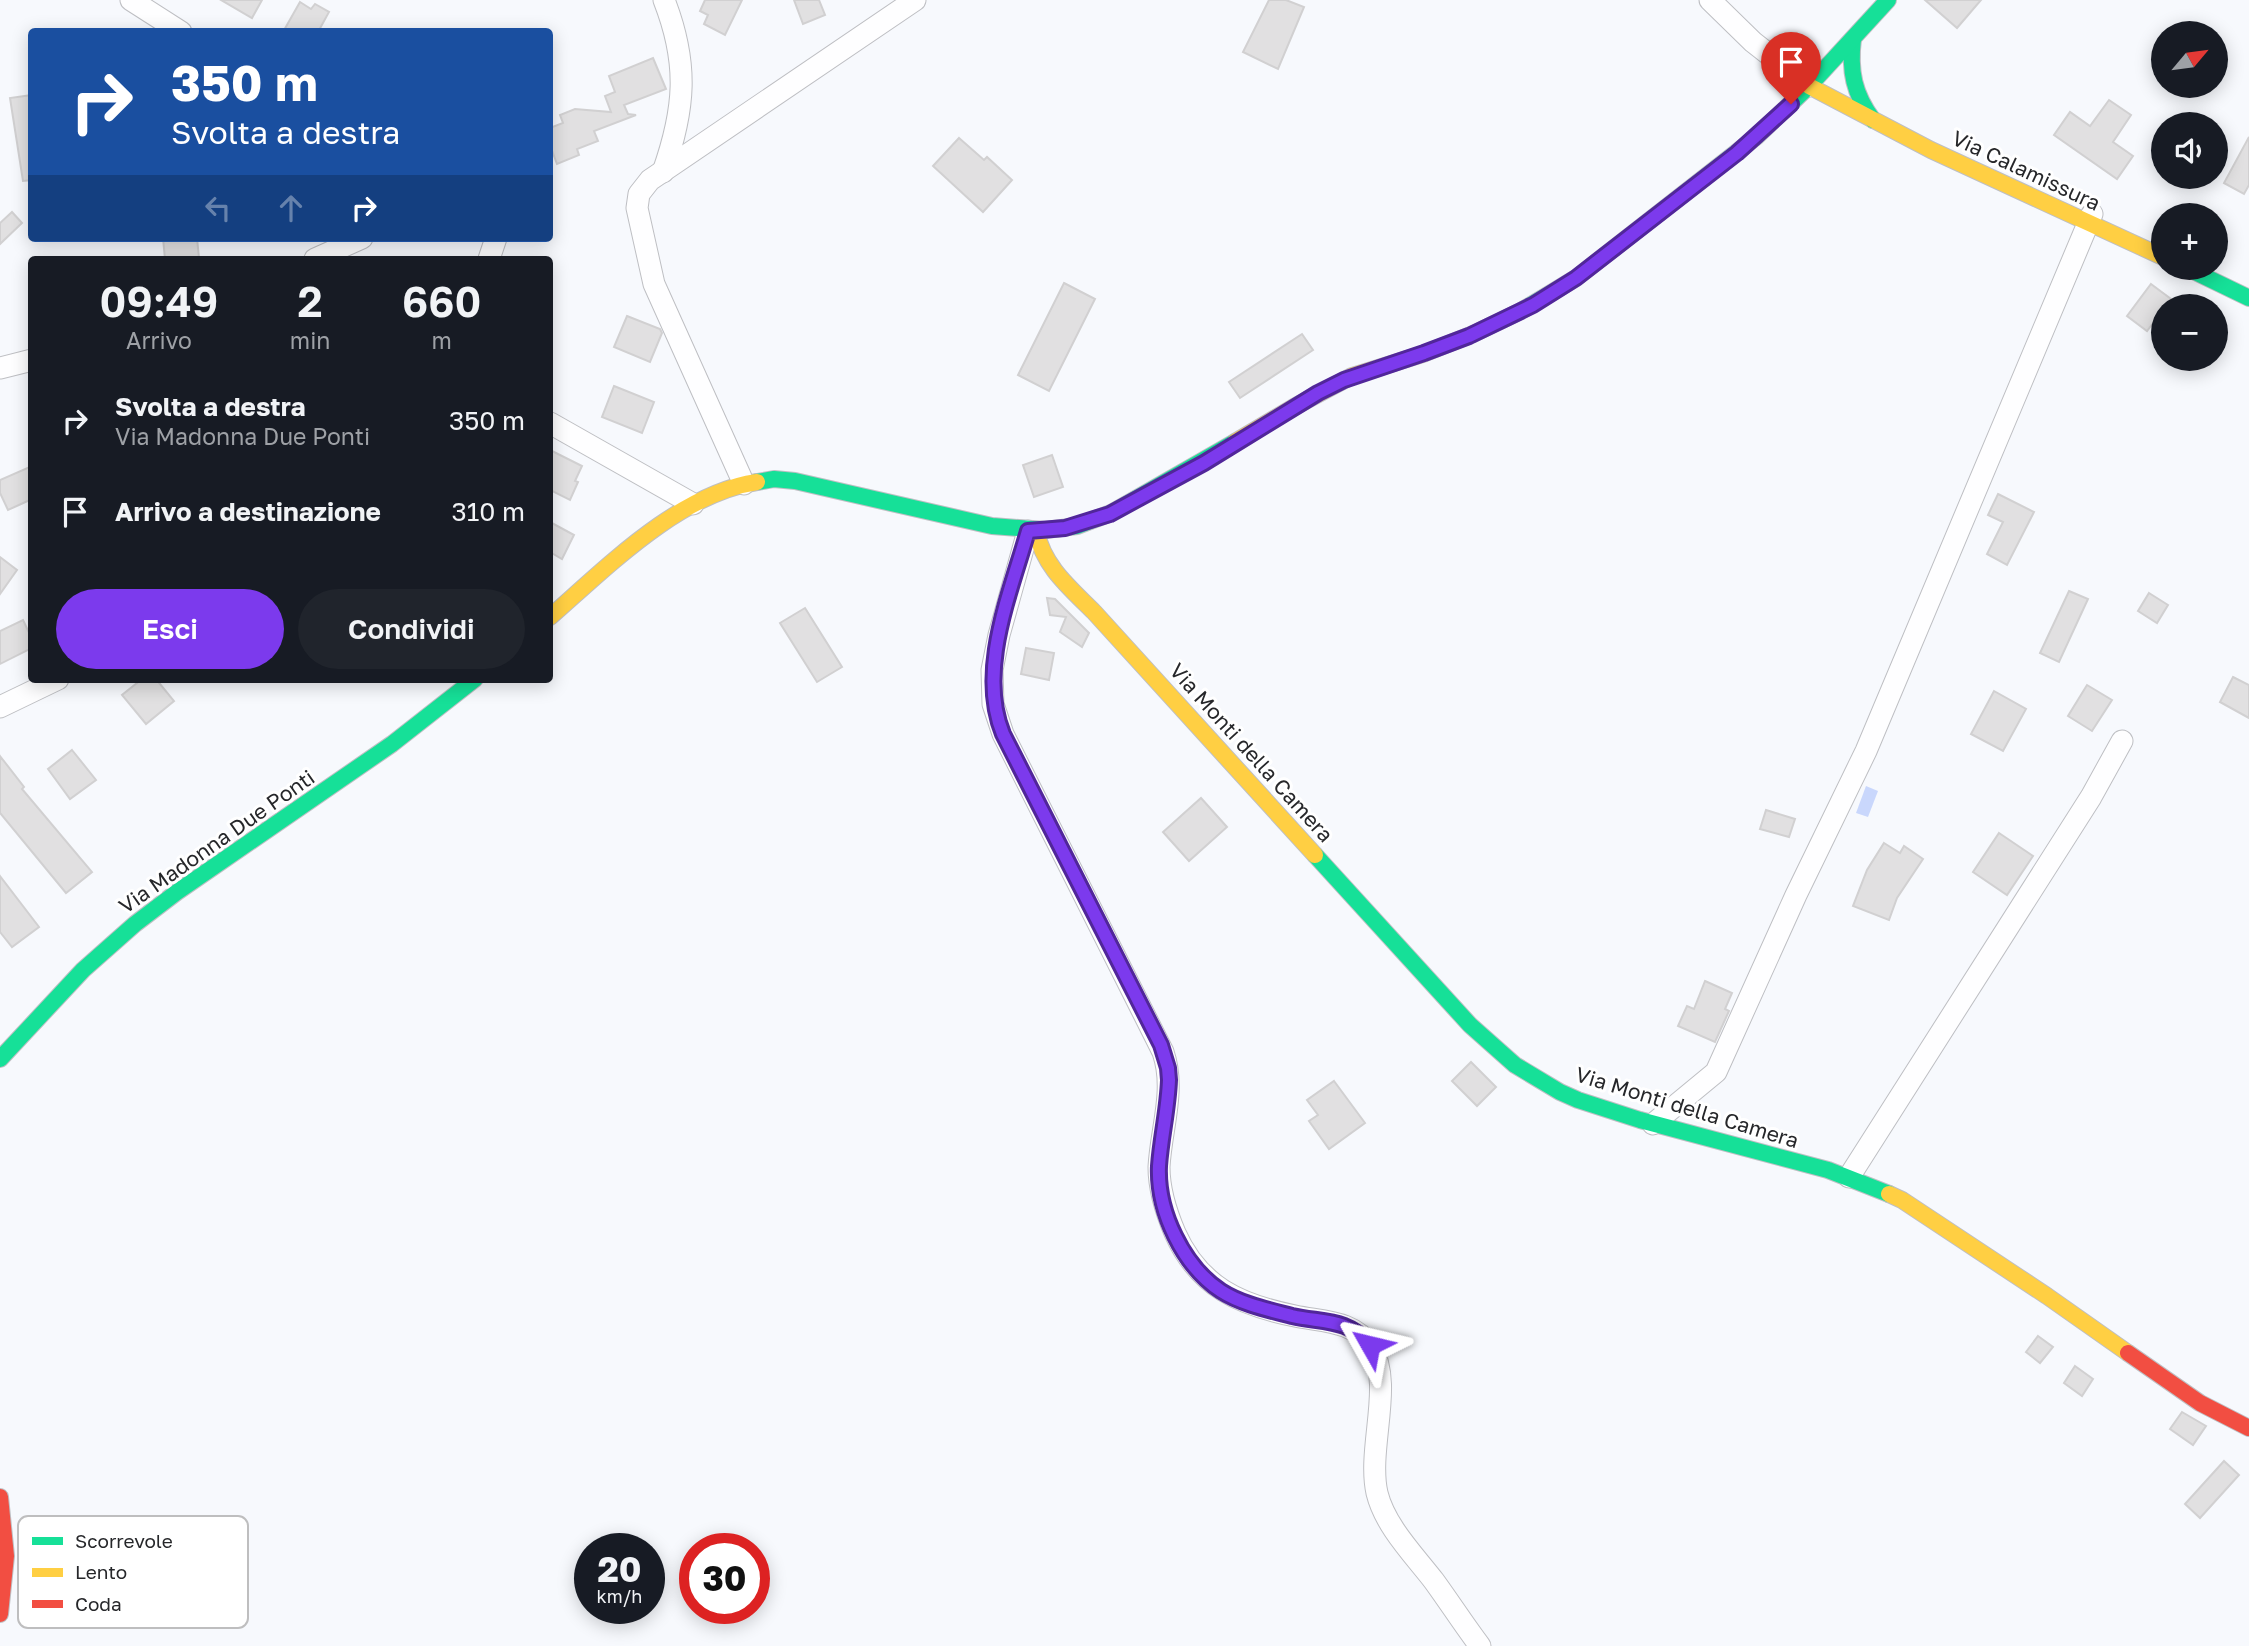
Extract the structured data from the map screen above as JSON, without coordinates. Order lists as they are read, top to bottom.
{
  "streets": {
    "main road": ["Via Calamissura", "Via Monti della Camera", "Via Madonna Due Ponti"]
  },
  "legend": ["Scorrevole", "Lento", "Coda"],
  "north": "top right",
  "page": {
    "map_buttons": ["+", "−"],
    "turn": ["350 m", "Svolta a destra"],
    "eta": [
      "09:49",
      "Arrivo",
      "2",
      "min",
      "660",
      "m"
    ],
    "list": [
      {
        "name": "Svolta a destra",
        "note": "Via Madonna Due Ponti",
        "value": "350 m"
      },
      {
        "name": "Arrivo a destinazione",
        "value": "310 m"
      }
    ],
    "buttons": ["Esci", "Condividi"],
    "speed": "20 km/h",
    "limit": "30"
  }
}
